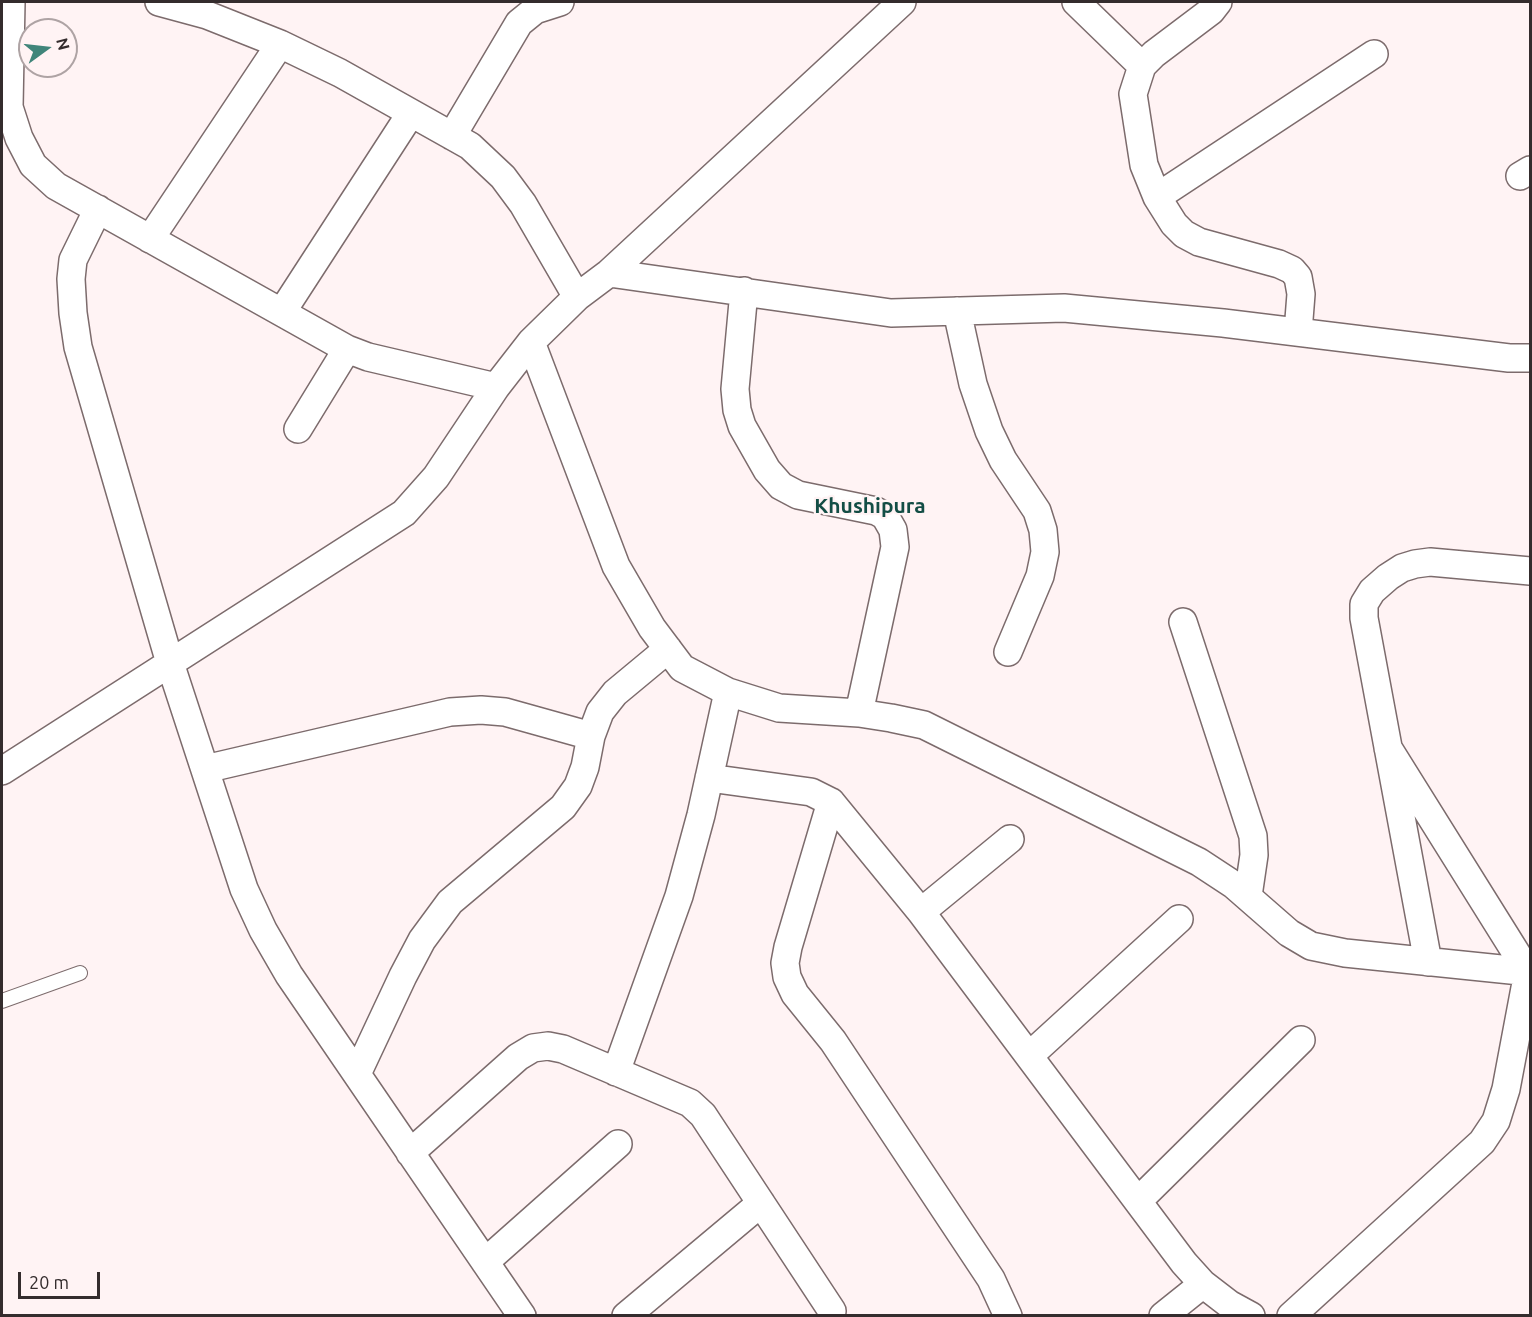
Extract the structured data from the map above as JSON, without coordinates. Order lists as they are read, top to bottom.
{
  "districts": ["Khushipura"],
  "scale_bar": "20 m",
  "north": "right"
}
